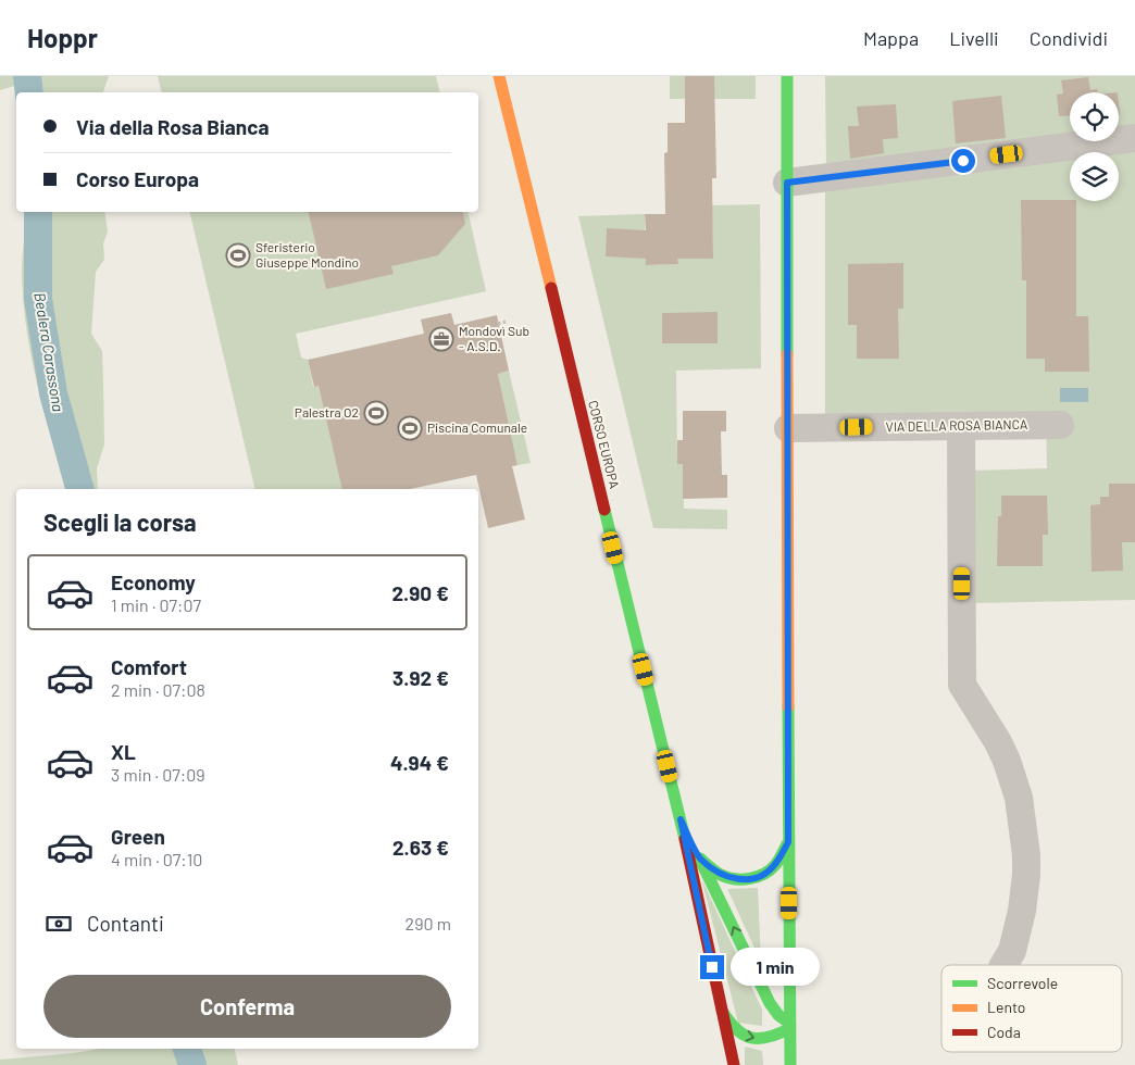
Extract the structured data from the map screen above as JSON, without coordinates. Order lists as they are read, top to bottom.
{
  "streets": {
    "street": ["VIA DELLA ROSA BIANCA", "CORSO EUROPA"]
  },
  "water": ["Bealera Carassona"],
  "places": {
    "sports": ["Sferisterio Giuseppe Mondino", "Palestra O2", "Piscina Comunale"],
    "office": ["Mondovì Sub - A.S.D."]
  },
  "legend": ["Scorrevole", "Lento", "Coda"],
  "page": {
    "header": "Hoppr",
    "nav": ["Mappa", "Livelli", "Condividi"],
    "banner": ["Via della Rosa Bianca", "Corso Europa"],
    "heading": "Scegli la corsa",
    "list": [
      {
        "name": "Economy",
        "note": "1 min · 07:07",
        "value": "2.90 €"
      },
      {
        "name": "Comfort",
        "note": "2 min · 07:08",
        "value": "3.92 €"
      },
      {
        "name": "XL",
        "note": "3 min · 07:09",
        "value": "4.94 €"
      },
      {
        "name": "Green",
        "note": "4 min · 07:10",
        "value": "2.63 €"
      }
    ],
    "pay": ["Contanti", "290 m"],
    "bubble": "1 min",
    "buttons": "Conferma"
  }
}
